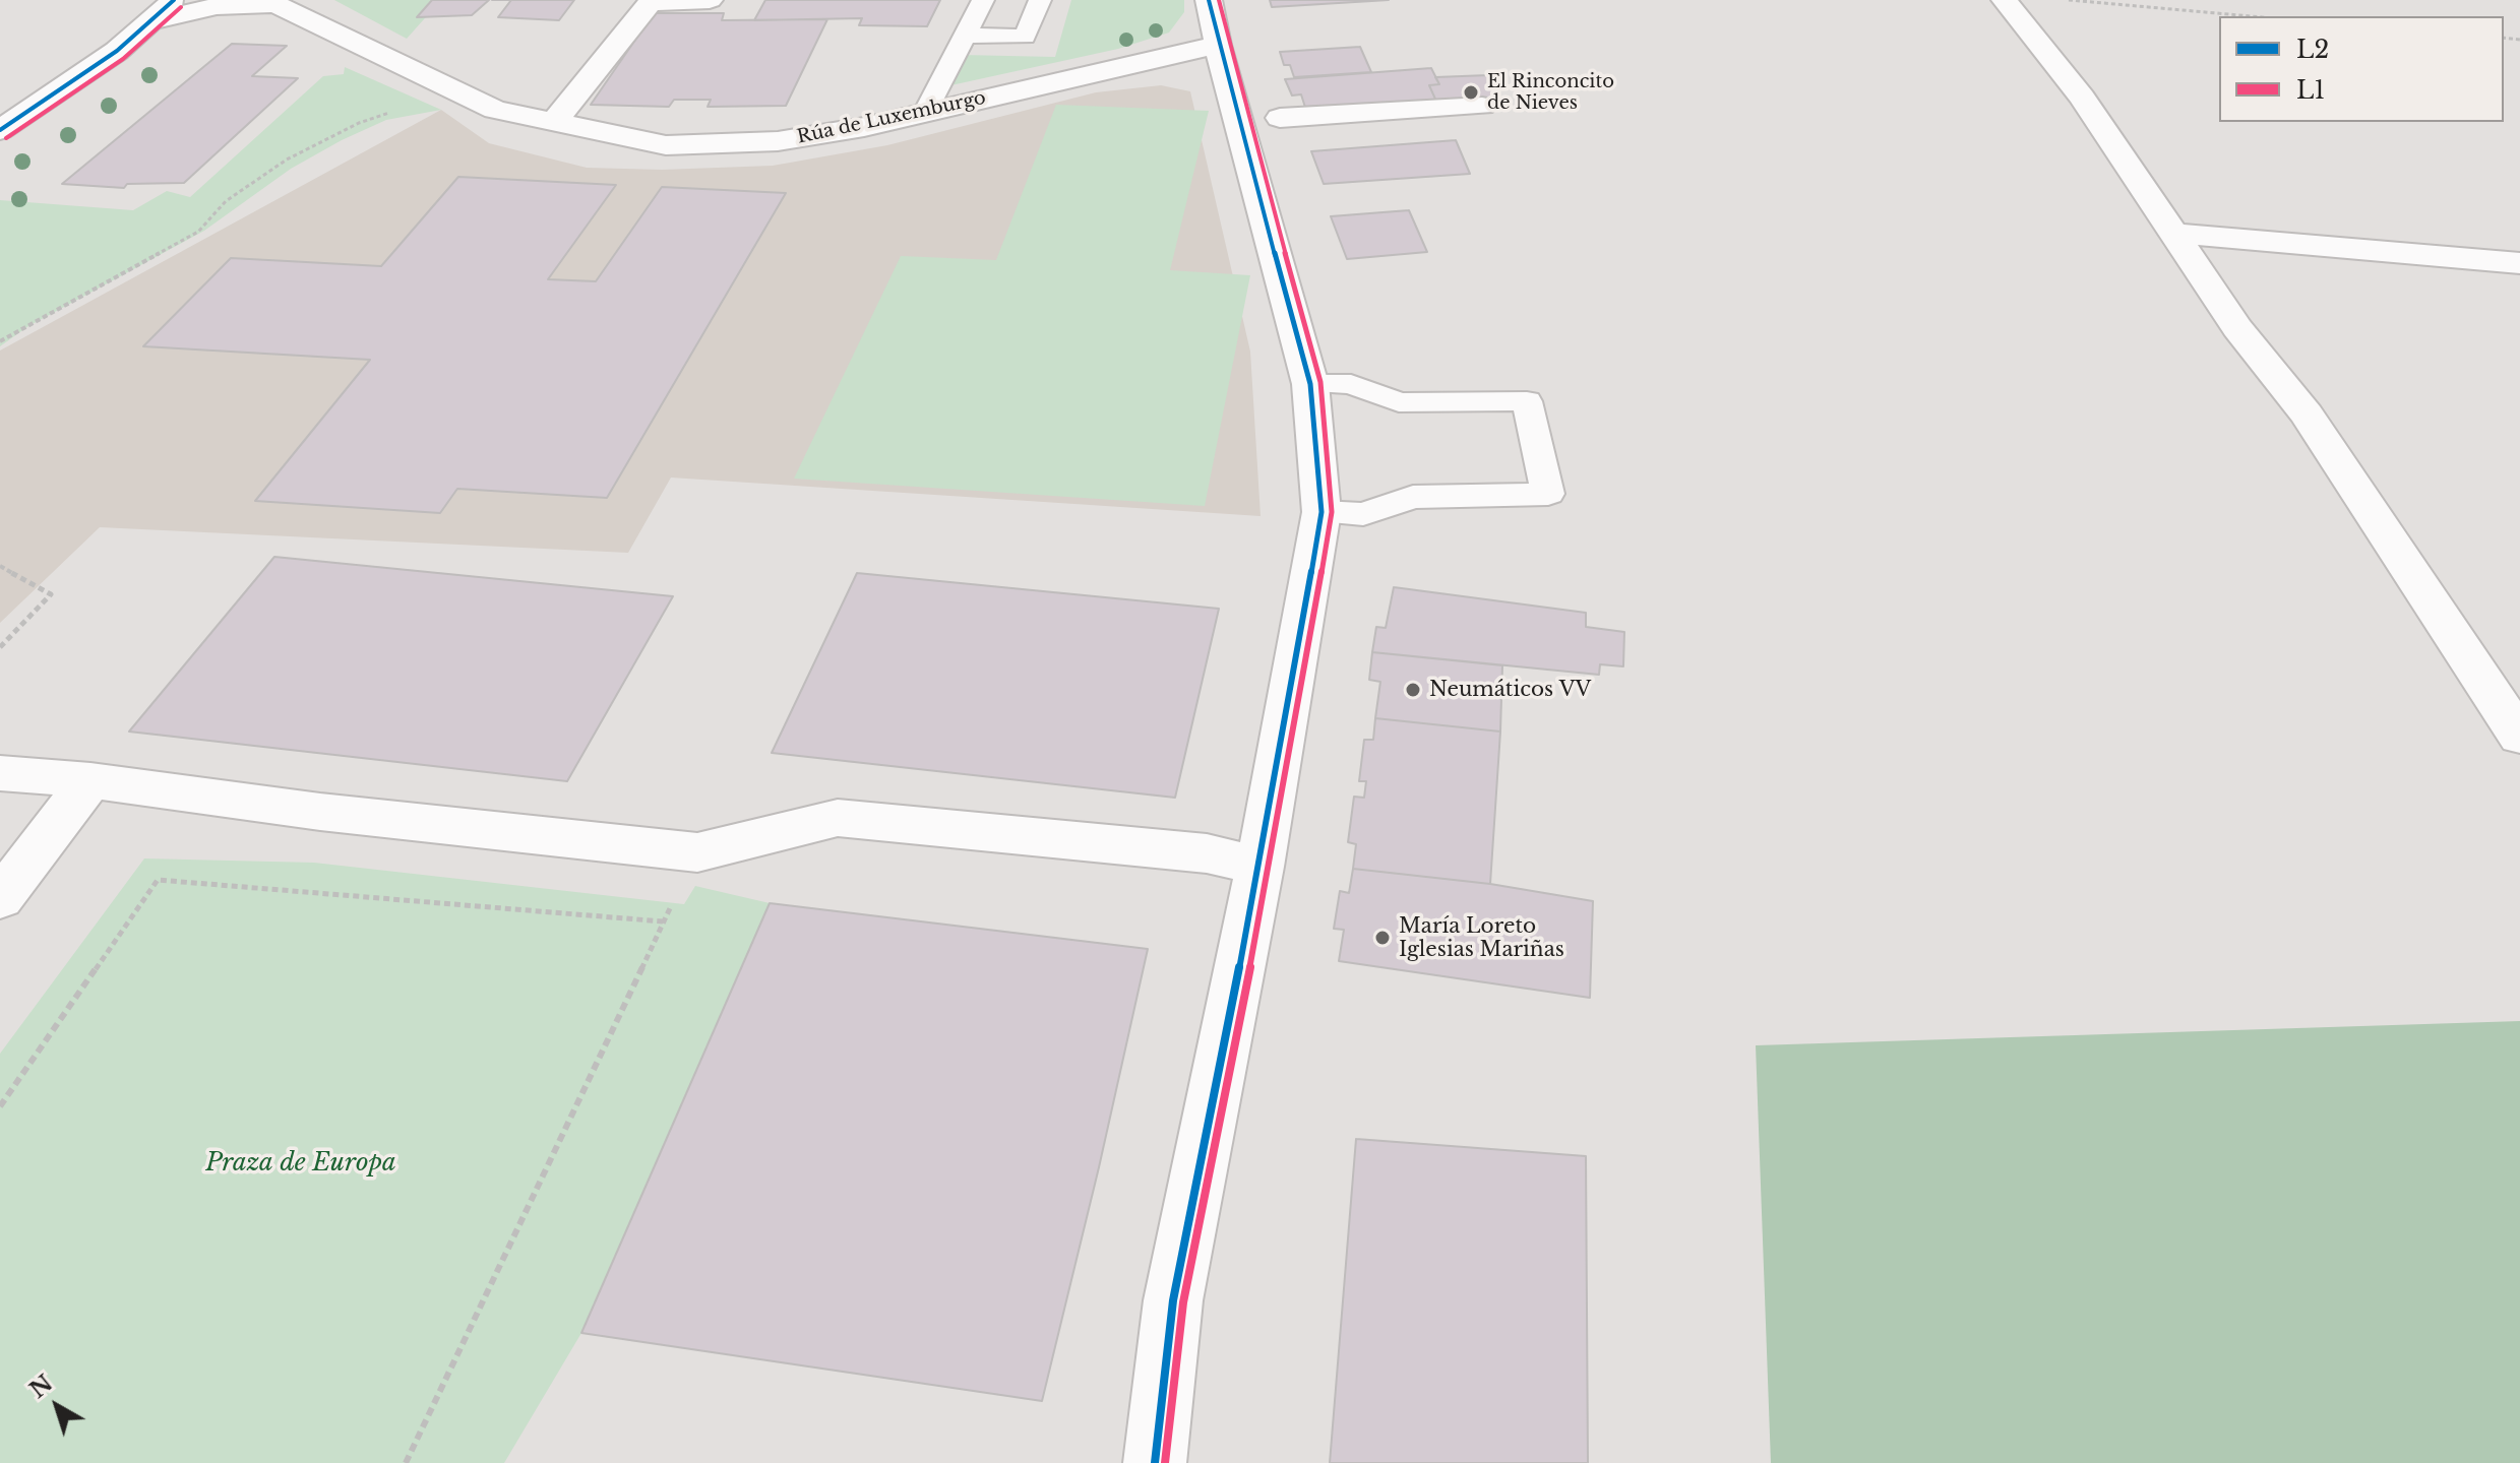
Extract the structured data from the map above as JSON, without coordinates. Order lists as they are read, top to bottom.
{
  "streets": {
    "street": ["Rúa de Luxemburgo"]
  },
  "parks": ["Praza de Europa"],
  "places": ["El Rinconcito de Nieves", "Neumáticos VV", "María Loreto Iglesias Mariñas"],
  "lines": ["transit line L2", "transit line L1"],
  "legend": ["L2", "L1"],
  "north": "top left"
}
